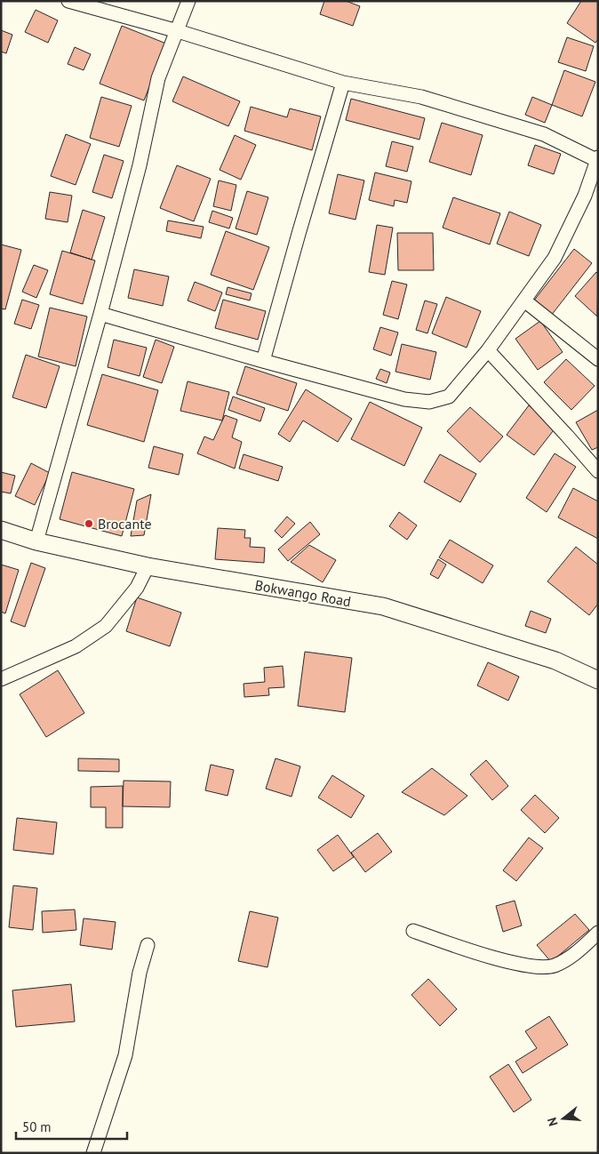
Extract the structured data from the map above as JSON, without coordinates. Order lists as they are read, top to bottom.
{
  "streets": {
    "street": ["Bokwango Road"]
  },
  "places": ["Brocante"],
  "scale_bar": "50 m",
  "north": "left"
}
